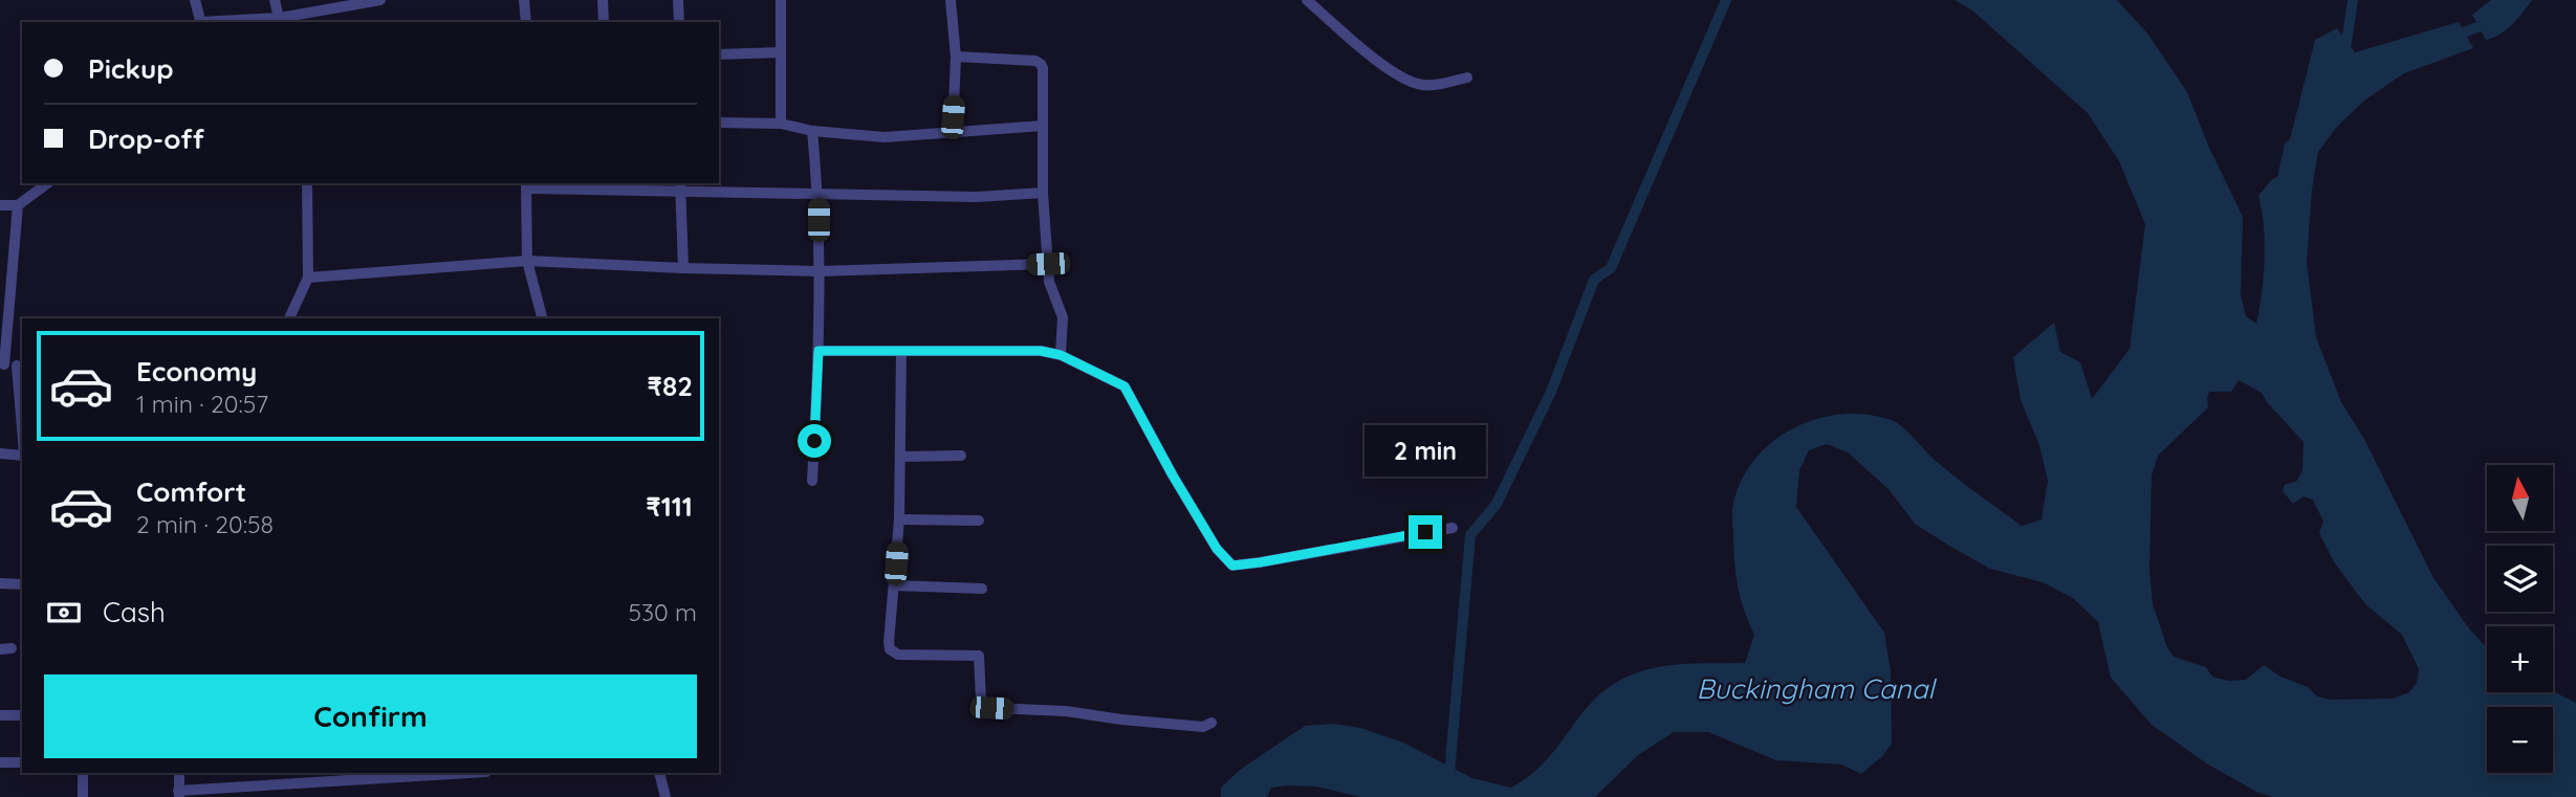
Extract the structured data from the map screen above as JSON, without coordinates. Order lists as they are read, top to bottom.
{
  "water": ["Buckingham Canal"],
  "north": "top",
  "page": {
    "banner": ["Pickup", "Drop-off"],
    "list": [
      {
        "name": "Economy",
        "note": "1 min · 20:57",
        "value": "₹82"
      },
      {
        "name": "Comfort",
        "note": "2 min · 20:58",
        "value": "₹111"
      }
    ],
    "bubble": "2 min",
    "map_buttons": ["+", "−"],
    "pay": ["Cash", "530 m"],
    "buttons": "Confirm"
  }
}
